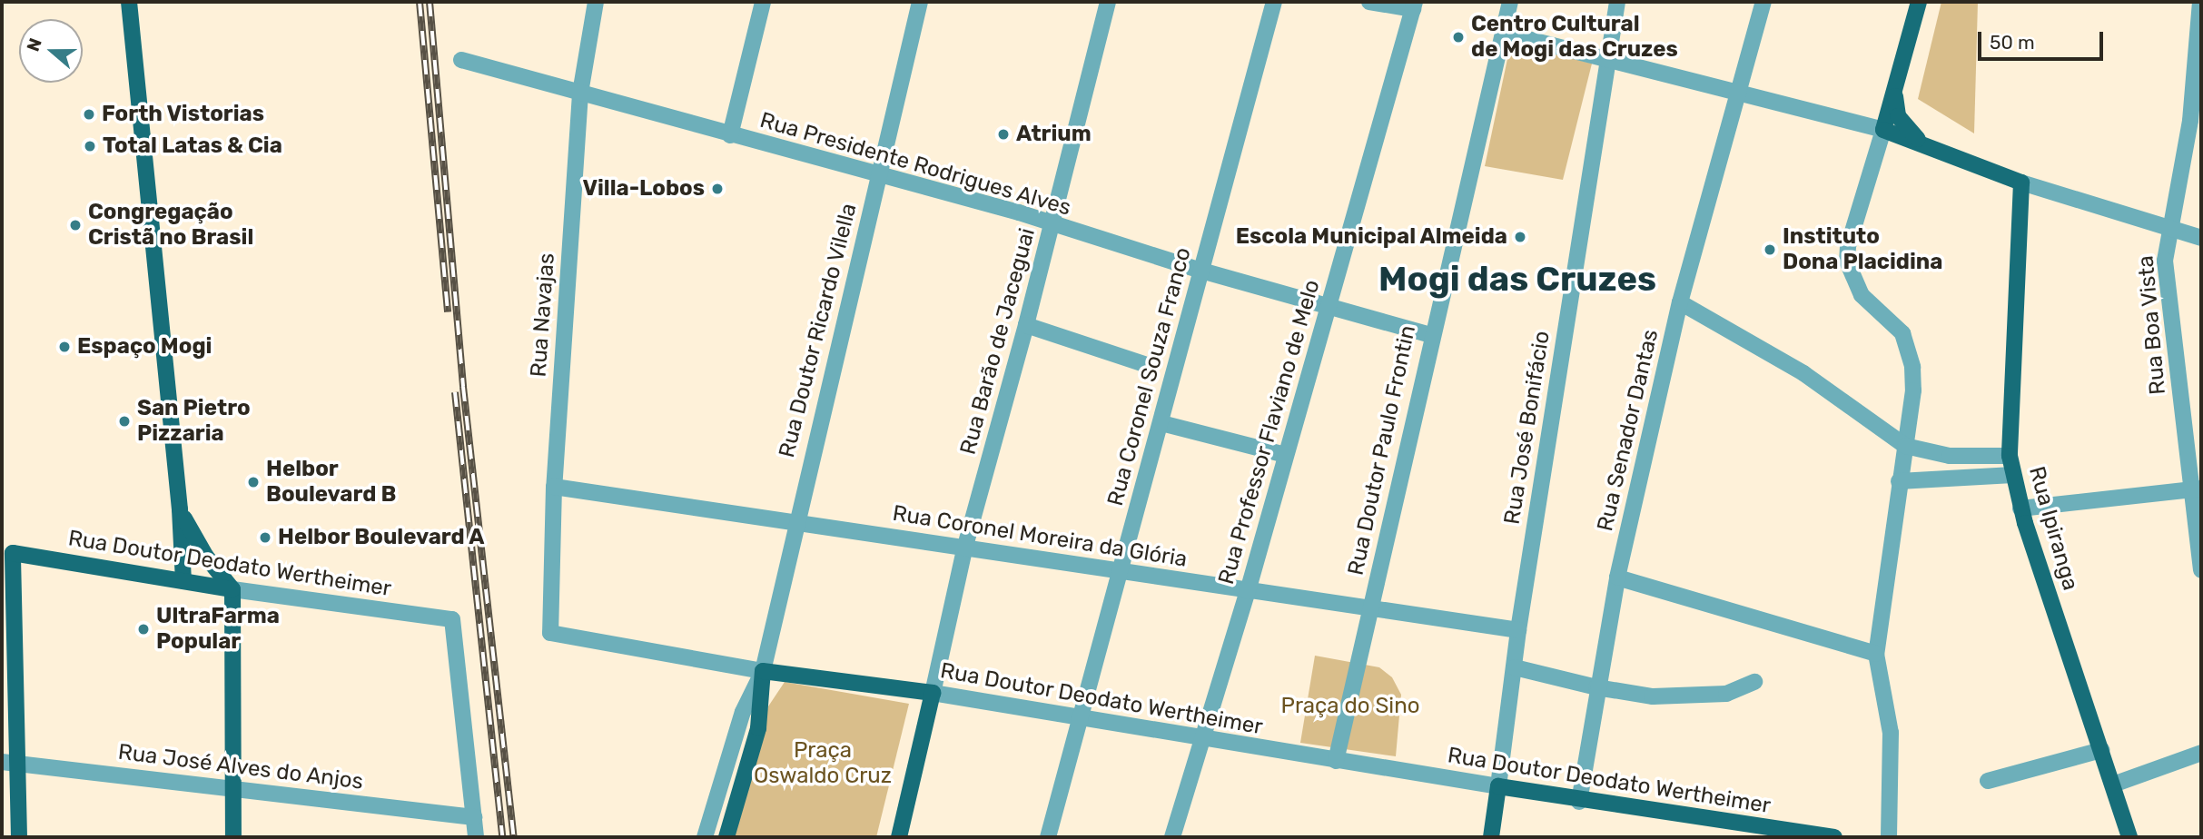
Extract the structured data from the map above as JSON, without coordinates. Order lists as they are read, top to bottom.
{
  "streets": {
    "main road": ["Rua Ipiranga", "Rua Doutor Deodato Wertheimer"],
    "street": [
      "Rua Presidente Rodrigues Alves",
      "Rua Navajas",
      "Rua Boa Vista",
      "Rua Doutor Ricardo Vilella",
      "Rua Barão de Jaceguai",
      "Rua Coronel Souza Franco",
      "Rua José Bonifácio",
      "Rua Senador Dantas",
      "Rua Professor Flaviano de Melo",
      "Rua Doutor Paulo Frontin",
      "Rua Coronel Moreira da Glória",
      "Rua José Alves do Anjos"
    ]
  },
  "crossings": [
    ["Rua Presidente Rodrigues Alves", "Rua Navajas"],
    ["Rua Presidente Rodrigues Alves", "Rua Doutor Ricardo Vilella"],
    ["Rua Presidente Rodrigues Alves", "Rua Barão de Jaceguai"],
    ["Rua Presidente Rodrigues Alves", "Rua Coronel Souza Franco"],
    ["Rua Presidente Rodrigues Alves", "Rua Professor Flaviano de Melo"],
    ["Rua Presidente Rodrigues Alves", "Rua Doutor Paulo Frontin"],
    ["Rua Navajas", "Rua Coronel Moreira da Glória"],
    ["Rua Navajas", "Rua Doutor Deodato Wertheimer"],
    ["Rua Doutor Ricardo Vilella", "Rua Coronel Moreira da Glória"],
    ["Rua Doutor Ricardo Vilella", "Rua Doutor Deodato Wertheimer"],
    ["Rua Barão de Jaceguai", "Rua Coronel Moreira da Glória"],
    ["Rua Barão de Jaceguai", "Rua Doutor Deodato Wertheimer"],
    ["Rua Coronel Souza Franco", "Rua Coronel Moreira da Glória"],
    ["Rua Coronel Souza Franco", "Rua Doutor Deodato Wertheimer"],
    ["Rua José Bonifácio", "Rua Coronel Moreira da Glória"],
    ["Rua José Bonifácio", "Rua Doutor Deodato Wertheimer"],
    ["Rua Senador Dantas", "Rua Doutor Deodato Wertheimer"],
    ["Rua Professor Flaviano de Melo", "Rua Coronel Moreira da Glória"],
    ["Rua Professor Flaviano de Melo", "Rua Doutor Deodato Wertheimer"],
    ["Rua Doutor Paulo Frontin", "Rua Coronel Moreira da Glória"],
    ["Rua Doutor Paulo Frontin", "Rua Doutor Deodato Wertheimer"],
    ["Rua Doutor Deodato Wertheimer", "Rua José Alves do Anjos"]
  ],
  "districts": ["Mogi das Cruzes"],
  "parks": ["Praça do Sino", "Praça Oswaldo Cruz"],
  "places": [
    "Centro Cultural de Mogi das Cruzes",
    "Forth Vistorias",
    "Atrium",
    "Total Latas & Cia",
    "Villa-Lobos",
    "Congregação Cristã no Brasil",
    "Escola Municipal Almeida",
    "Instituto Dona Placidina",
    "Espaço Mogi",
    "San Pietro Pizzaria",
    "Helbor Boulevard B",
    "Helbor Boulevard A",
    "UltraFarma Popular"
  ],
  "scale_bar": "50 m",
  "north": "left"
}
